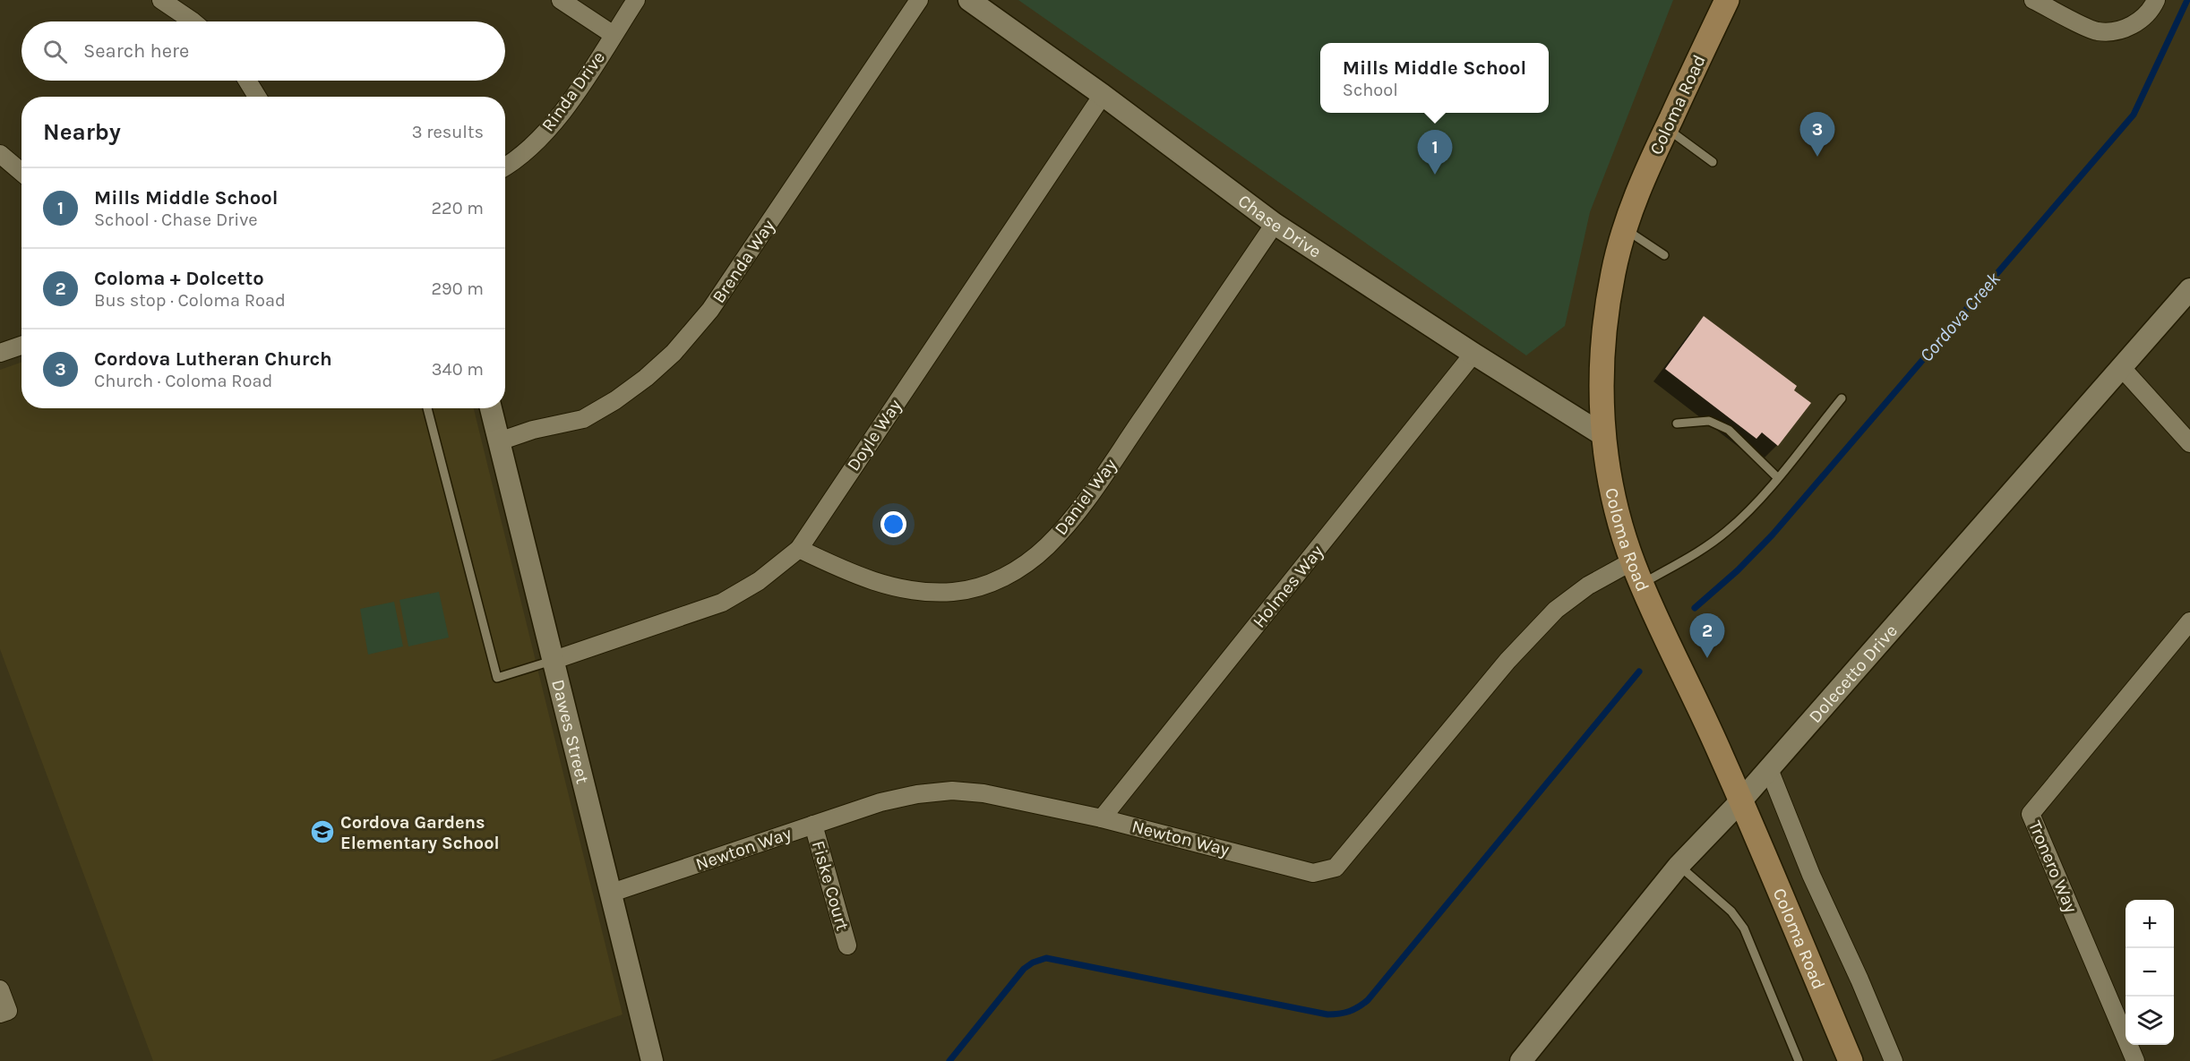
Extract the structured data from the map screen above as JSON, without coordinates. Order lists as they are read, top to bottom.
{
  "streets": {
    "main road": ["Coloma Road"],
    "street": [
      "Rinda Drive",
      "Chase Drive",
      "Brenda Way",
      "Doyle Way",
      "Daniel Way",
      "Holmes Way",
      "Dolecetto Drive",
      "Dawes Street",
      "Newton Way",
      "Tronero Way",
      "Fiske Court"
    ]
  },
  "crossings": [
    ["Coloma Road", "Chase Drive"],
    ["Coloma Road", "Dolecetto Drive"],
    ["Coloma Road", "Newton Way"],
    ["Chase Drive", "Doyle Way"],
    ["Chase Drive", "Daniel Way"],
    ["Chase Drive", "Holmes Way"],
    ["Brenda Way", "Dawes Street"],
    ["Doyle Way", "Daniel Way"],
    ["Doyle Way", "Dawes Street"],
    ["Holmes Way", "Newton Way"],
    ["Dawes Street", "Newton Way"],
    ["Newton Way", "Fiske Court"]
  ],
  "water": ["Cordova Creek"],
  "places": {
    "school or university": ["Cordova Gardens Elementary School"]
  },
  "page": {
    "search": "Search here",
    "popup": ["Mills Middle School", "School"],
    "heading": ["Nearby", "3 results"],
    "pins": ["3", "1", "2"],
    "list": [
      {
        "mark": "1",
        "name": "Mills Middle School",
        "note": "School · Chase Drive",
        "value": "220 m"
      },
      {
        "mark": "2",
        "name": "Coloma + Dolcetto",
        "note": "Bus stop · Coloma Road",
        "value": "290 m"
      },
      {
        "mark": "3",
        "name": "Cordova Lutheran Church",
        "note": "Church · Coloma Road",
        "value": "340 m"
      }
    ],
    "map_buttons": ["+", "−"]
  }
}
